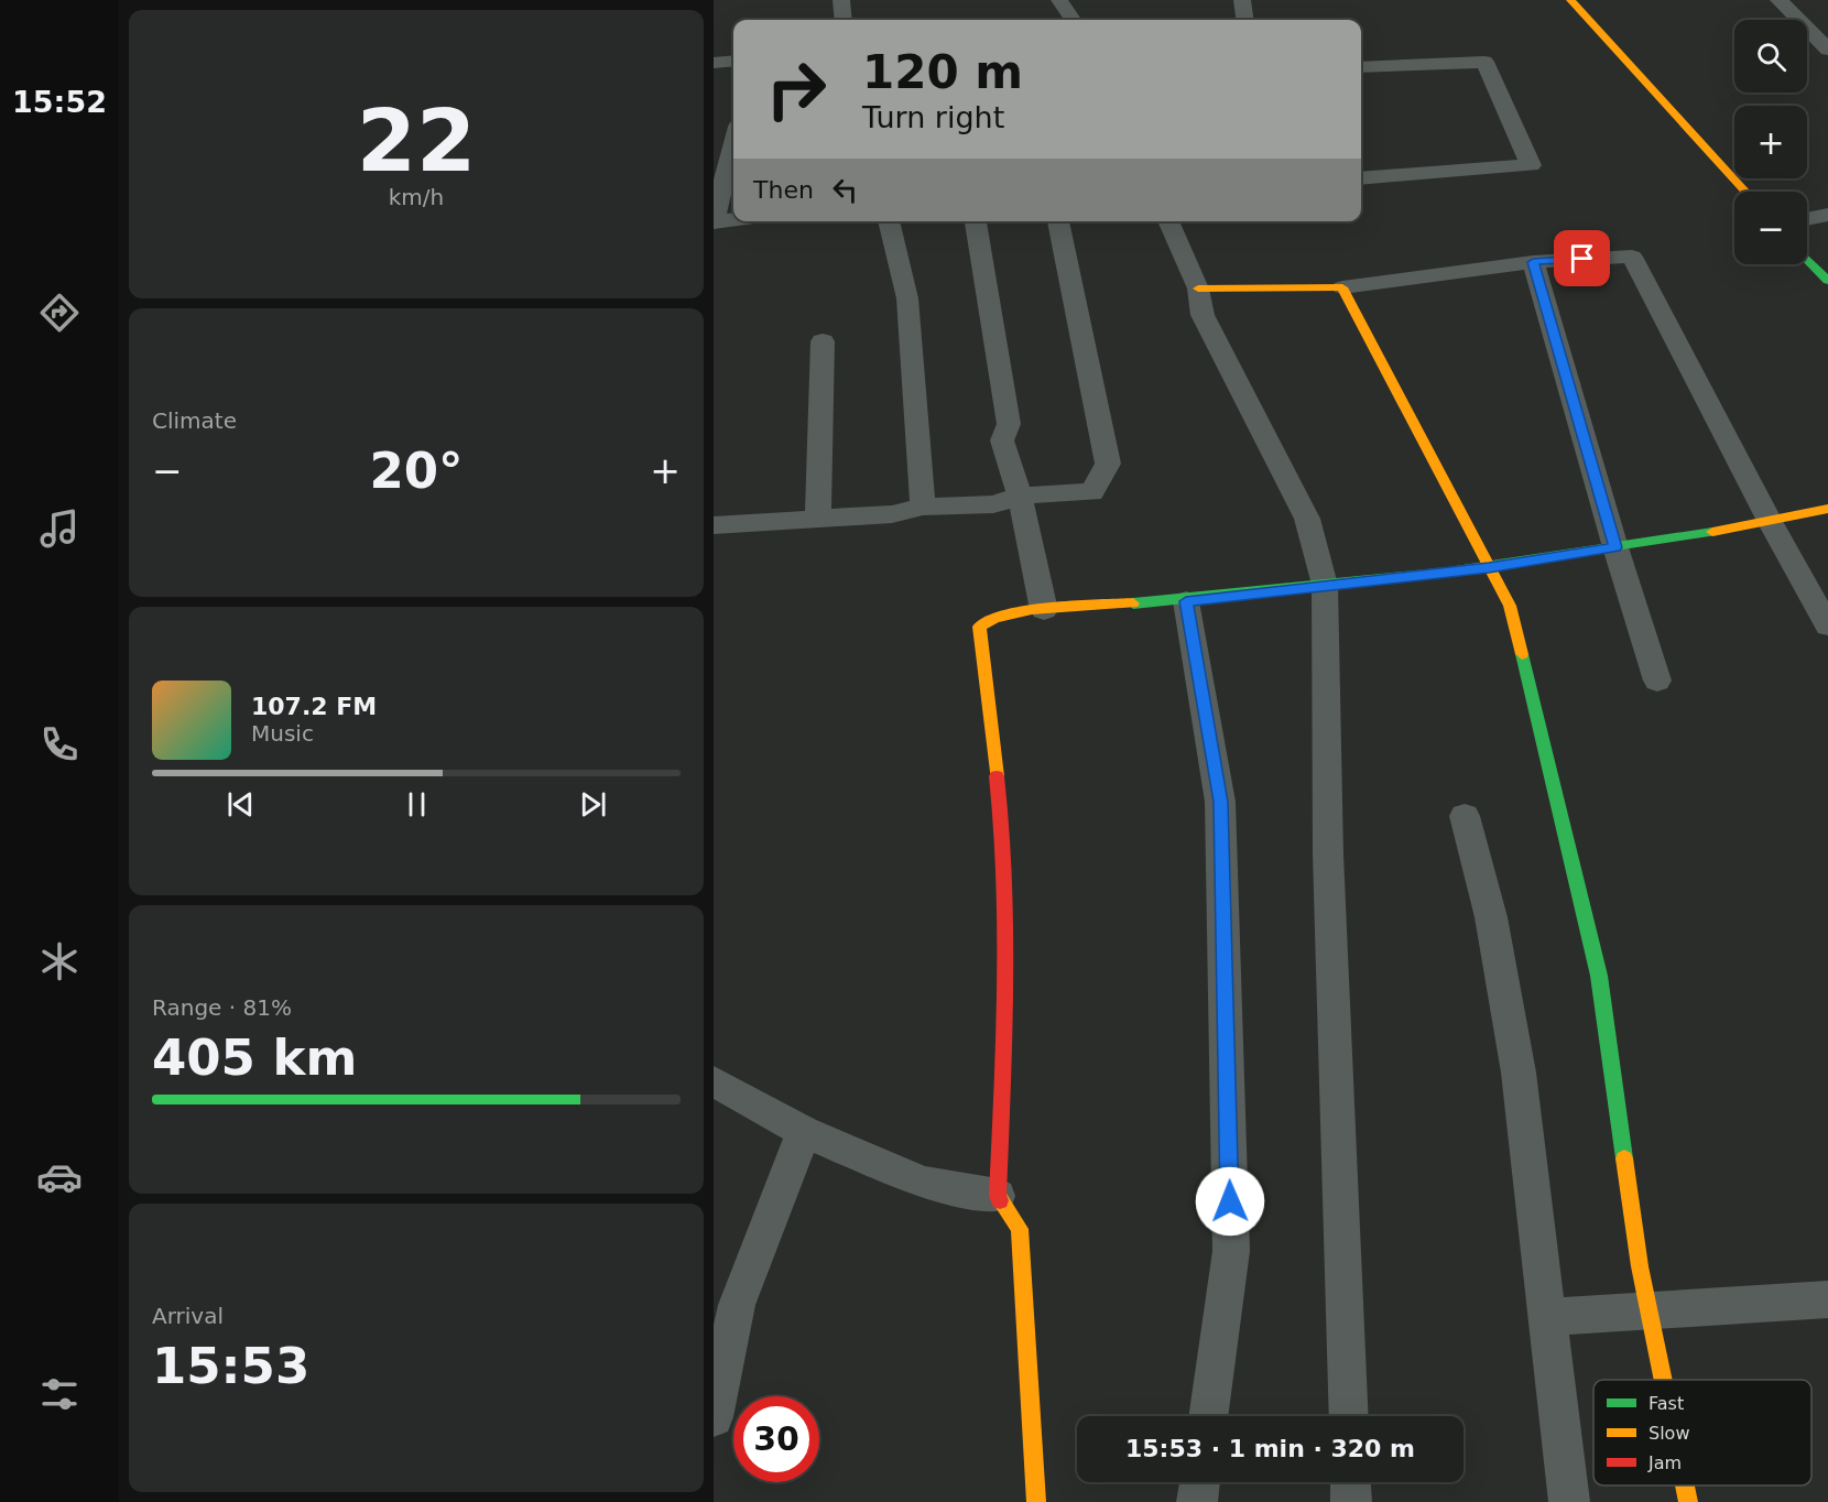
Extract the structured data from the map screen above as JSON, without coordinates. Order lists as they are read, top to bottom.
{
  "legend": ["Fast", "Slow", "Jam"],
  "page": {
    "tabs": "15:52",
    "tile": [
      ["22", "km/h"],
      "Climate",
      ["Range · 81%", "405 km"],
      ["Arrival", "15:53"]
    ],
    "map_buttons": ["+", "−"],
    "turn": ["120 m", "Turn right"],
    "then": "Then",
    "heat": ["−", "20°", "+"],
    "song": ["107.2 FM", "Music"],
    "limit": "30",
    "trip": "15:53 · 1 min · 320 m"
  }
}
